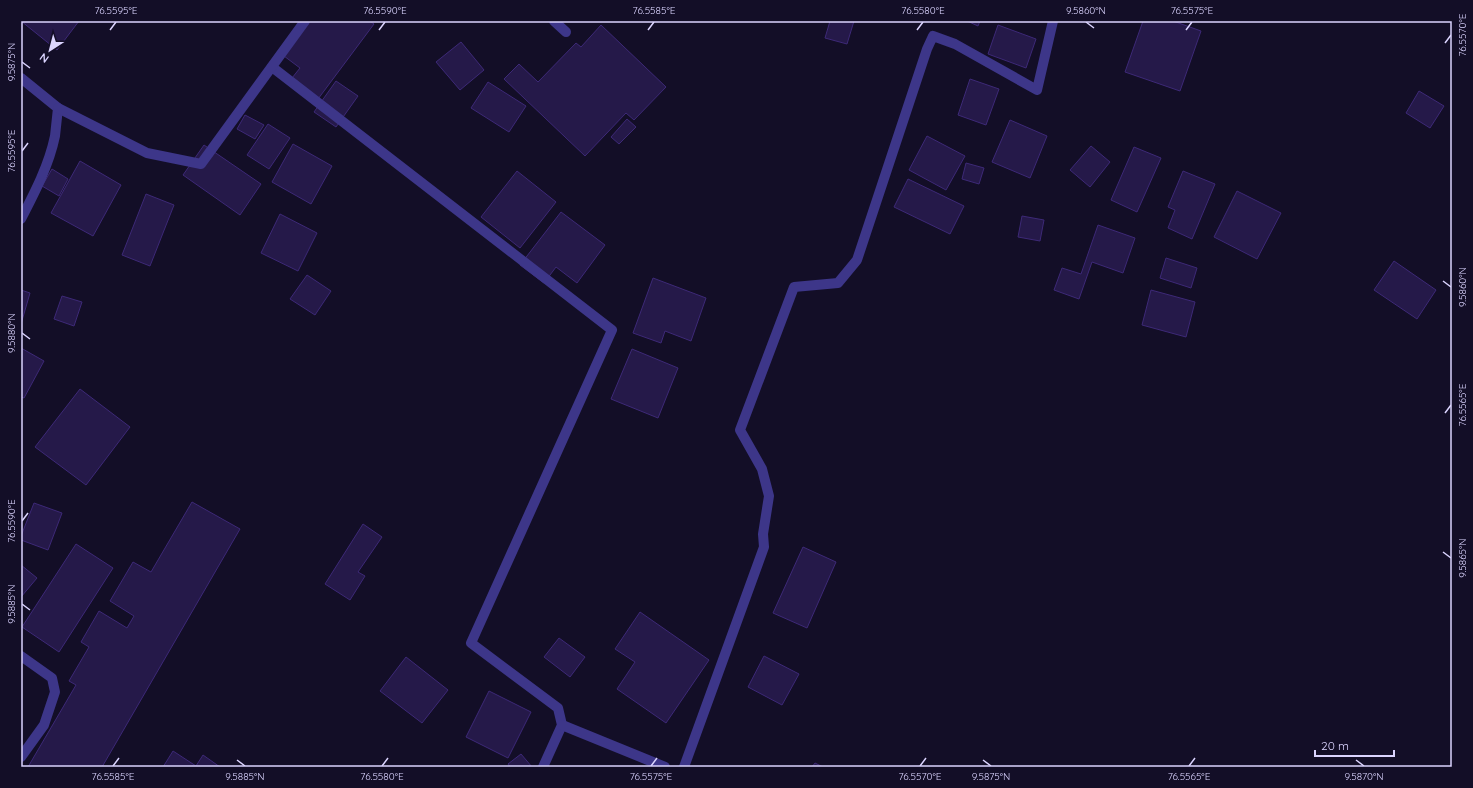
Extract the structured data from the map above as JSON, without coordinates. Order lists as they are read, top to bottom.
{
  "scale_bar": "20 m",
  "north": "bottom left",
  "coordinates": [
    "76.5595°E",
    "76.5590°E",
    "76.5585°E",
    "76.5580°E",
    "9.5860°N",
    "76.5575°E",
    "76.5570°E",
    "9.5875°N",
    "9.5880°N",
    "76.5565°E",
    "9.5865°N",
    "9.5885°N",
    "9.5870°N"
  ]
}
